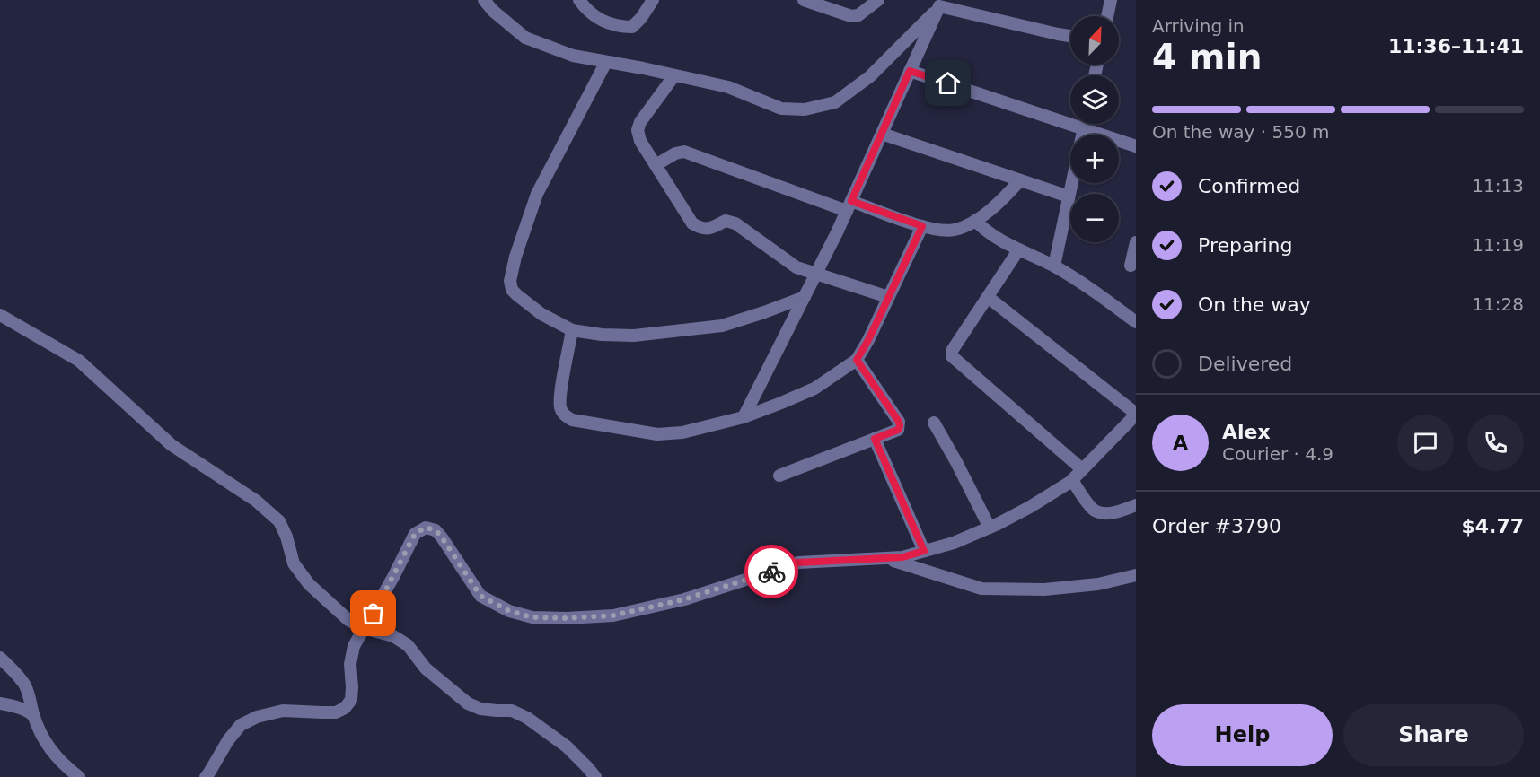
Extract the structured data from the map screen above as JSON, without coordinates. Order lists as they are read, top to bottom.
{
  "north": "top right",
  "page": {
    "heading": ["4 min", "Arriving in", "11:36–11:41"],
    "panel": [
      "Alex",
      "Courier · 4.9",
      "Order #3790",
      "$4.77"
    ],
    "map_buttons": ["+", "−"],
    "bar": "On the way · 550 m",
    "list": [
      ["Confirmed", "11:13"],
      ["Preparing", "11:19"],
      ["On the way", "11:28"],
      "Delivered"
    ],
    "round": "A",
    "buttons": ["Help", "Share"]
  }
}
